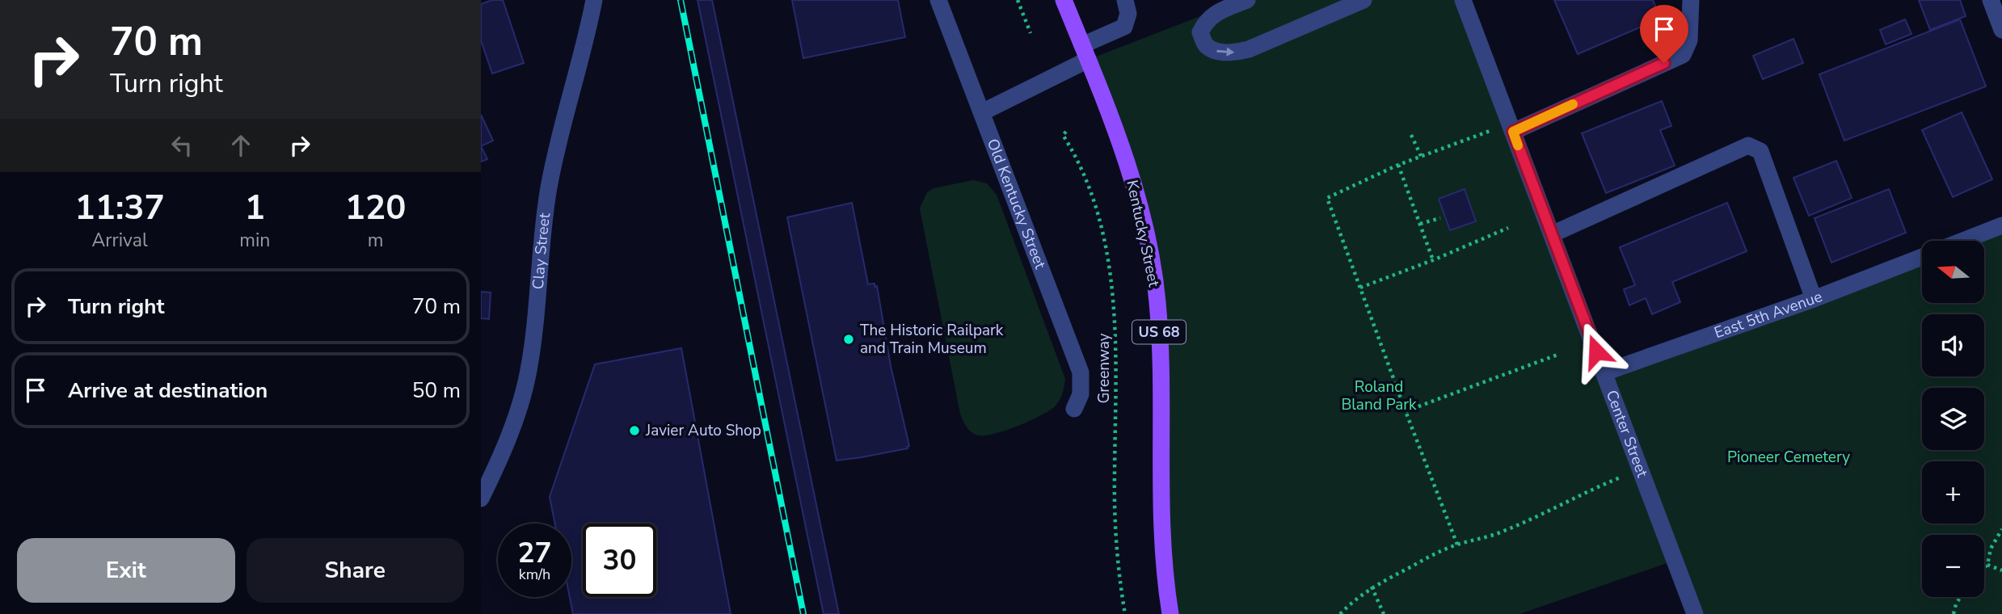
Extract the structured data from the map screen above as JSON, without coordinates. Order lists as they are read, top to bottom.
{
  "streets": {
    "main road": ["Kentucky Street", "US 68"],
    "street": [
      "Old Kentucky Street",
      "Clay Street",
      "East 5th Avenue",
      "Center Street"
    ],
    "path": ["Greenway"]
  },
  "crossings": [
    ["East 5th Avenue", "Center Street"]
  ],
  "parks": ["Roland Bland Park", "Pioneer Cemetery"],
  "places": ["The Historic Railpark and Train Museum", "Javier Auto Shop"],
  "north": "left",
  "page": {
    "turn": ["70 m", "Turn right"],
    "eta": [
      "11:37",
      "Arrival",
      "1",
      "min",
      "120",
      "m"
    ],
    "map_buttons": ["+", "−"],
    "list": [
      {
        "name": "Turn right",
        "value": "70 m"
      },
      {
        "name": "Arrive at destination",
        "value": "50 m"
      }
    ],
    "speed": "27 km/h",
    "limit": "30",
    "buttons": ["Exit", "Share"]
  }
}
